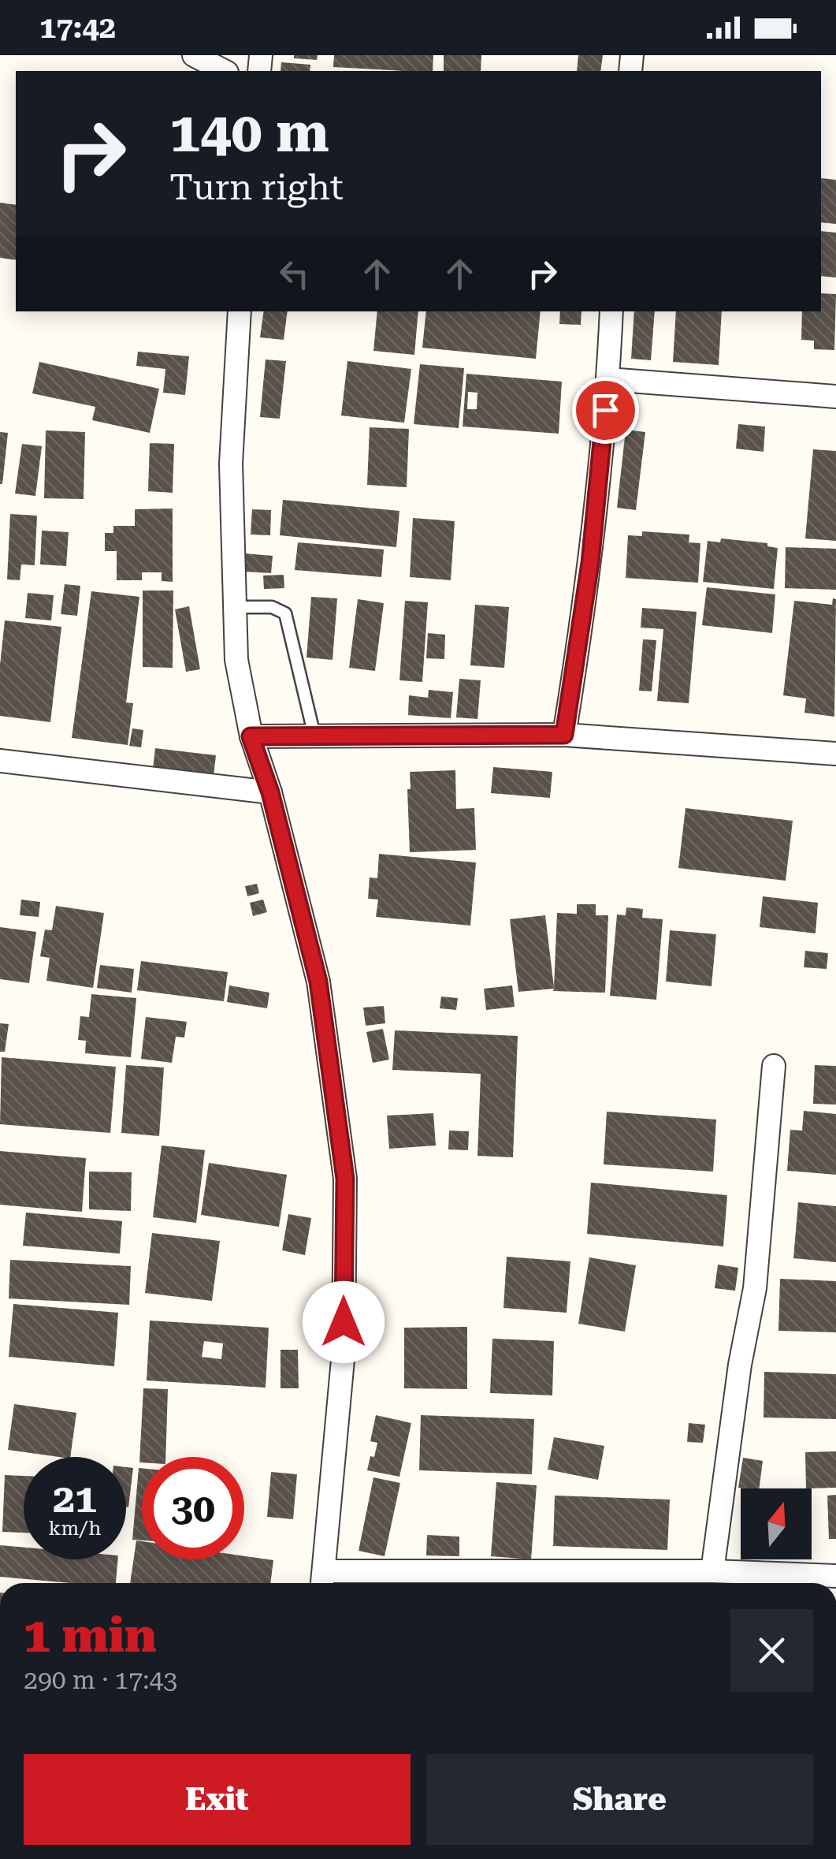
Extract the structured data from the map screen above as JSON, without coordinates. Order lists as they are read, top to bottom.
{
  "north": "top",
  "page": {
    "status": "17:42",
    "turn": ["140 m", "Turn right"],
    "speed": "21 km/h",
    "limit": "30",
    "heading": ["1 min", "290 m · 17:43"],
    "buttons": ["Exit", "Share"]
  }
}
